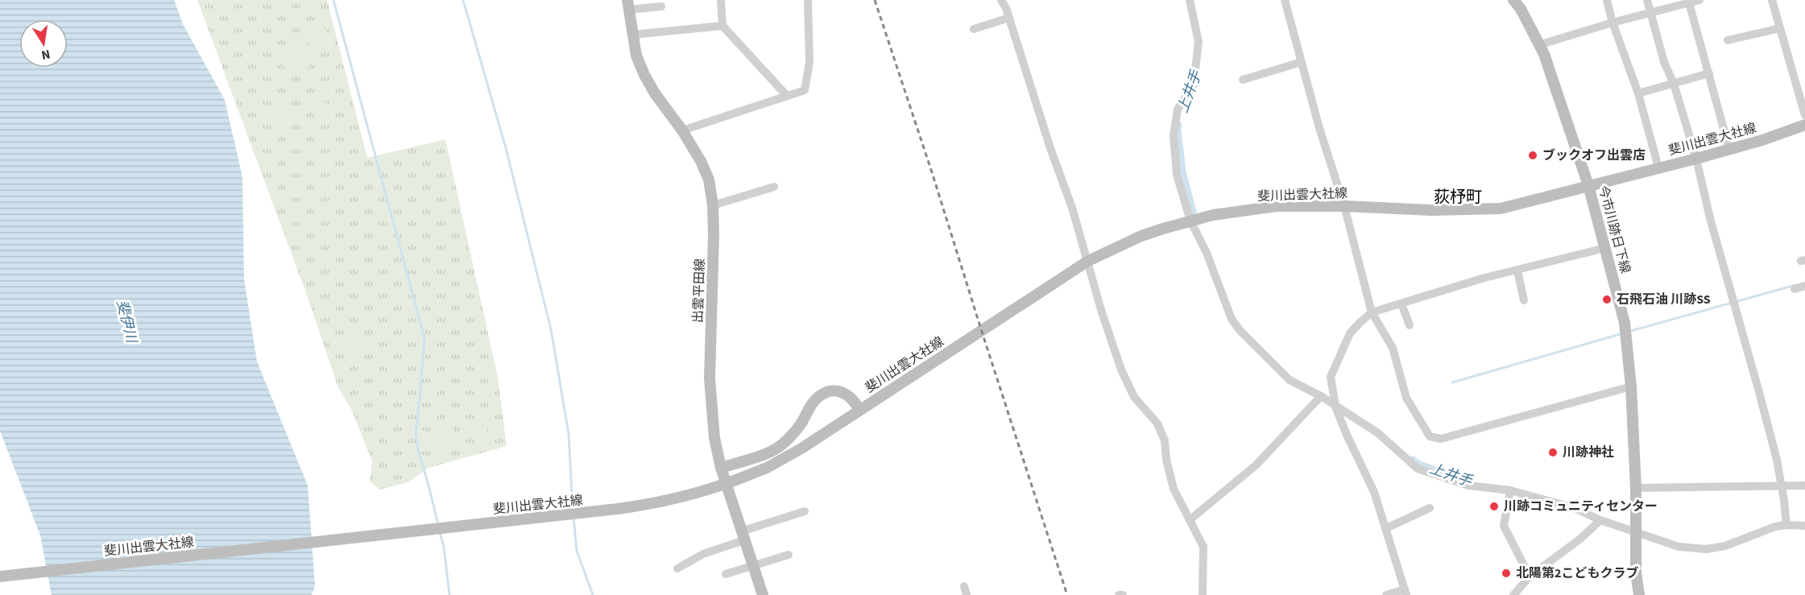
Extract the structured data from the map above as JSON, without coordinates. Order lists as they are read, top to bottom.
{
  "streets": {
    "main road": ["斐川出雲大社線", "今市川跡日下線", "出雲平田線"]
  },
  "crossings": [
    ["斐川出雲大社線", "今市川跡日下線"]
  ],
  "districts": ["荻杼町"],
  "water": ["上井手", "斐伊川"],
  "places": [
    "ブックオフ出雲店",
    "石飛石油 川跡SS",
    "川跡神社",
    "川跡コミュニティセンター",
    "北陽第2こどもクラブ"
  ],
  "north": "bottom"
}
